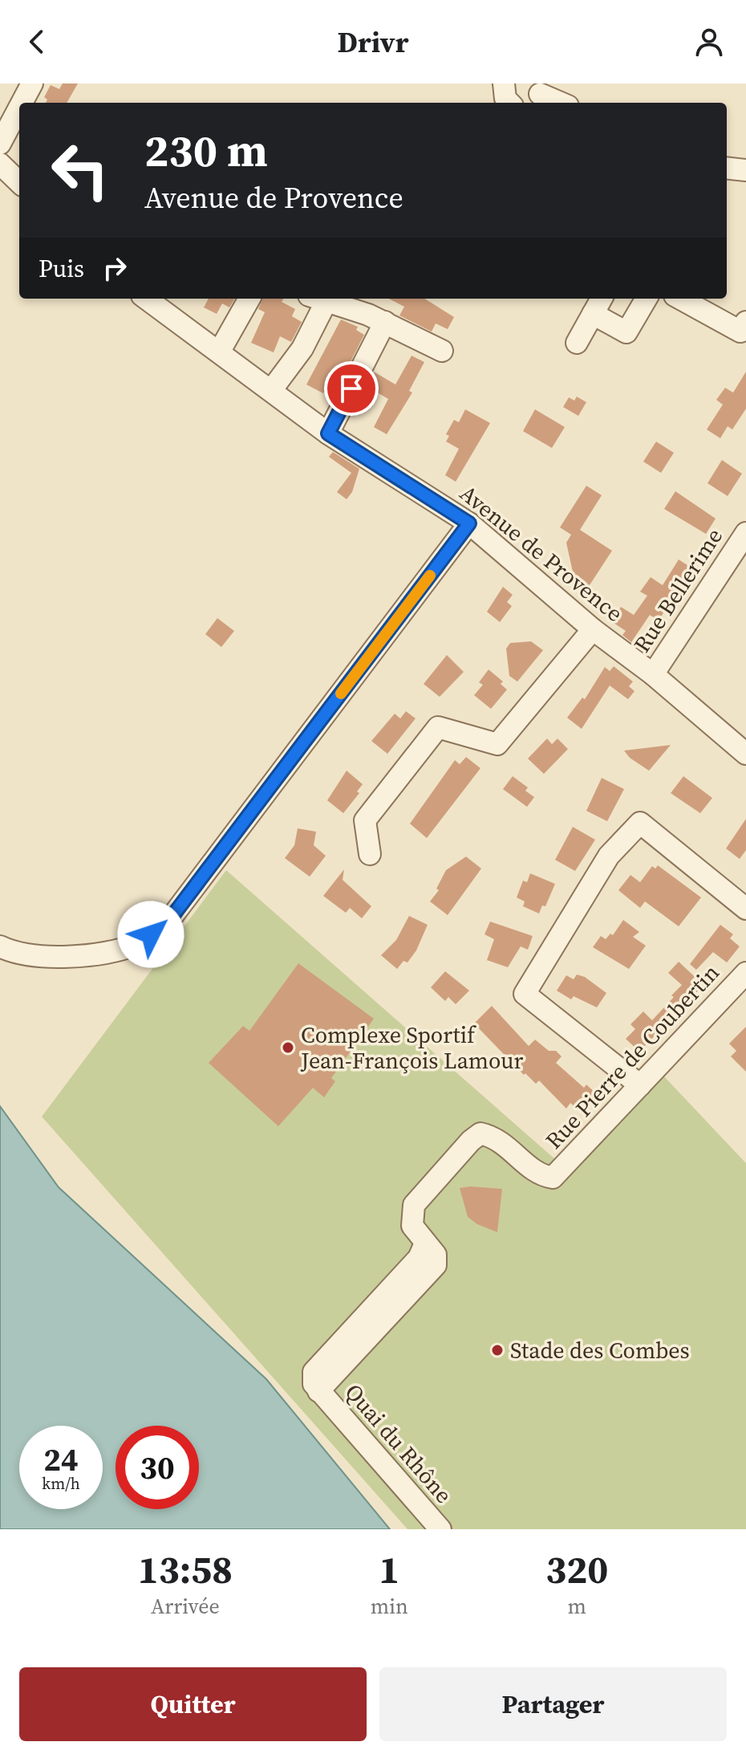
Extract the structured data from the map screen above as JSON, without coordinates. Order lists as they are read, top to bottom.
{
  "streets": {
    "street": [
      "Avenue de Provence",
      "Rue Bellerime",
      "Rue Pierre de Coubertin",
      "Quai du Rhône"
    ]
  },
  "crossings": [
    ["Avenue de Provence", "Rue Bellerime"],
    ["Rue Pierre de Coubertin", "Quai du Rhône"]
  ],
  "places": ["Complexe Sportif Jean-François Lamour", "Stade des Combes"],
  "page": {
    "header": "Drivr",
    "turn": ["230 m", "Avenue de Provence"],
    "then": "Puis",
    "speed": "24 km/h",
    "limit": "30",
    "eta": [
      "13:58",
      "Arrivée",
      "1",
      "min",
      "320",
      "m"
    ],
    "buttons": ["Quitter", "Partager"]
  }
}
